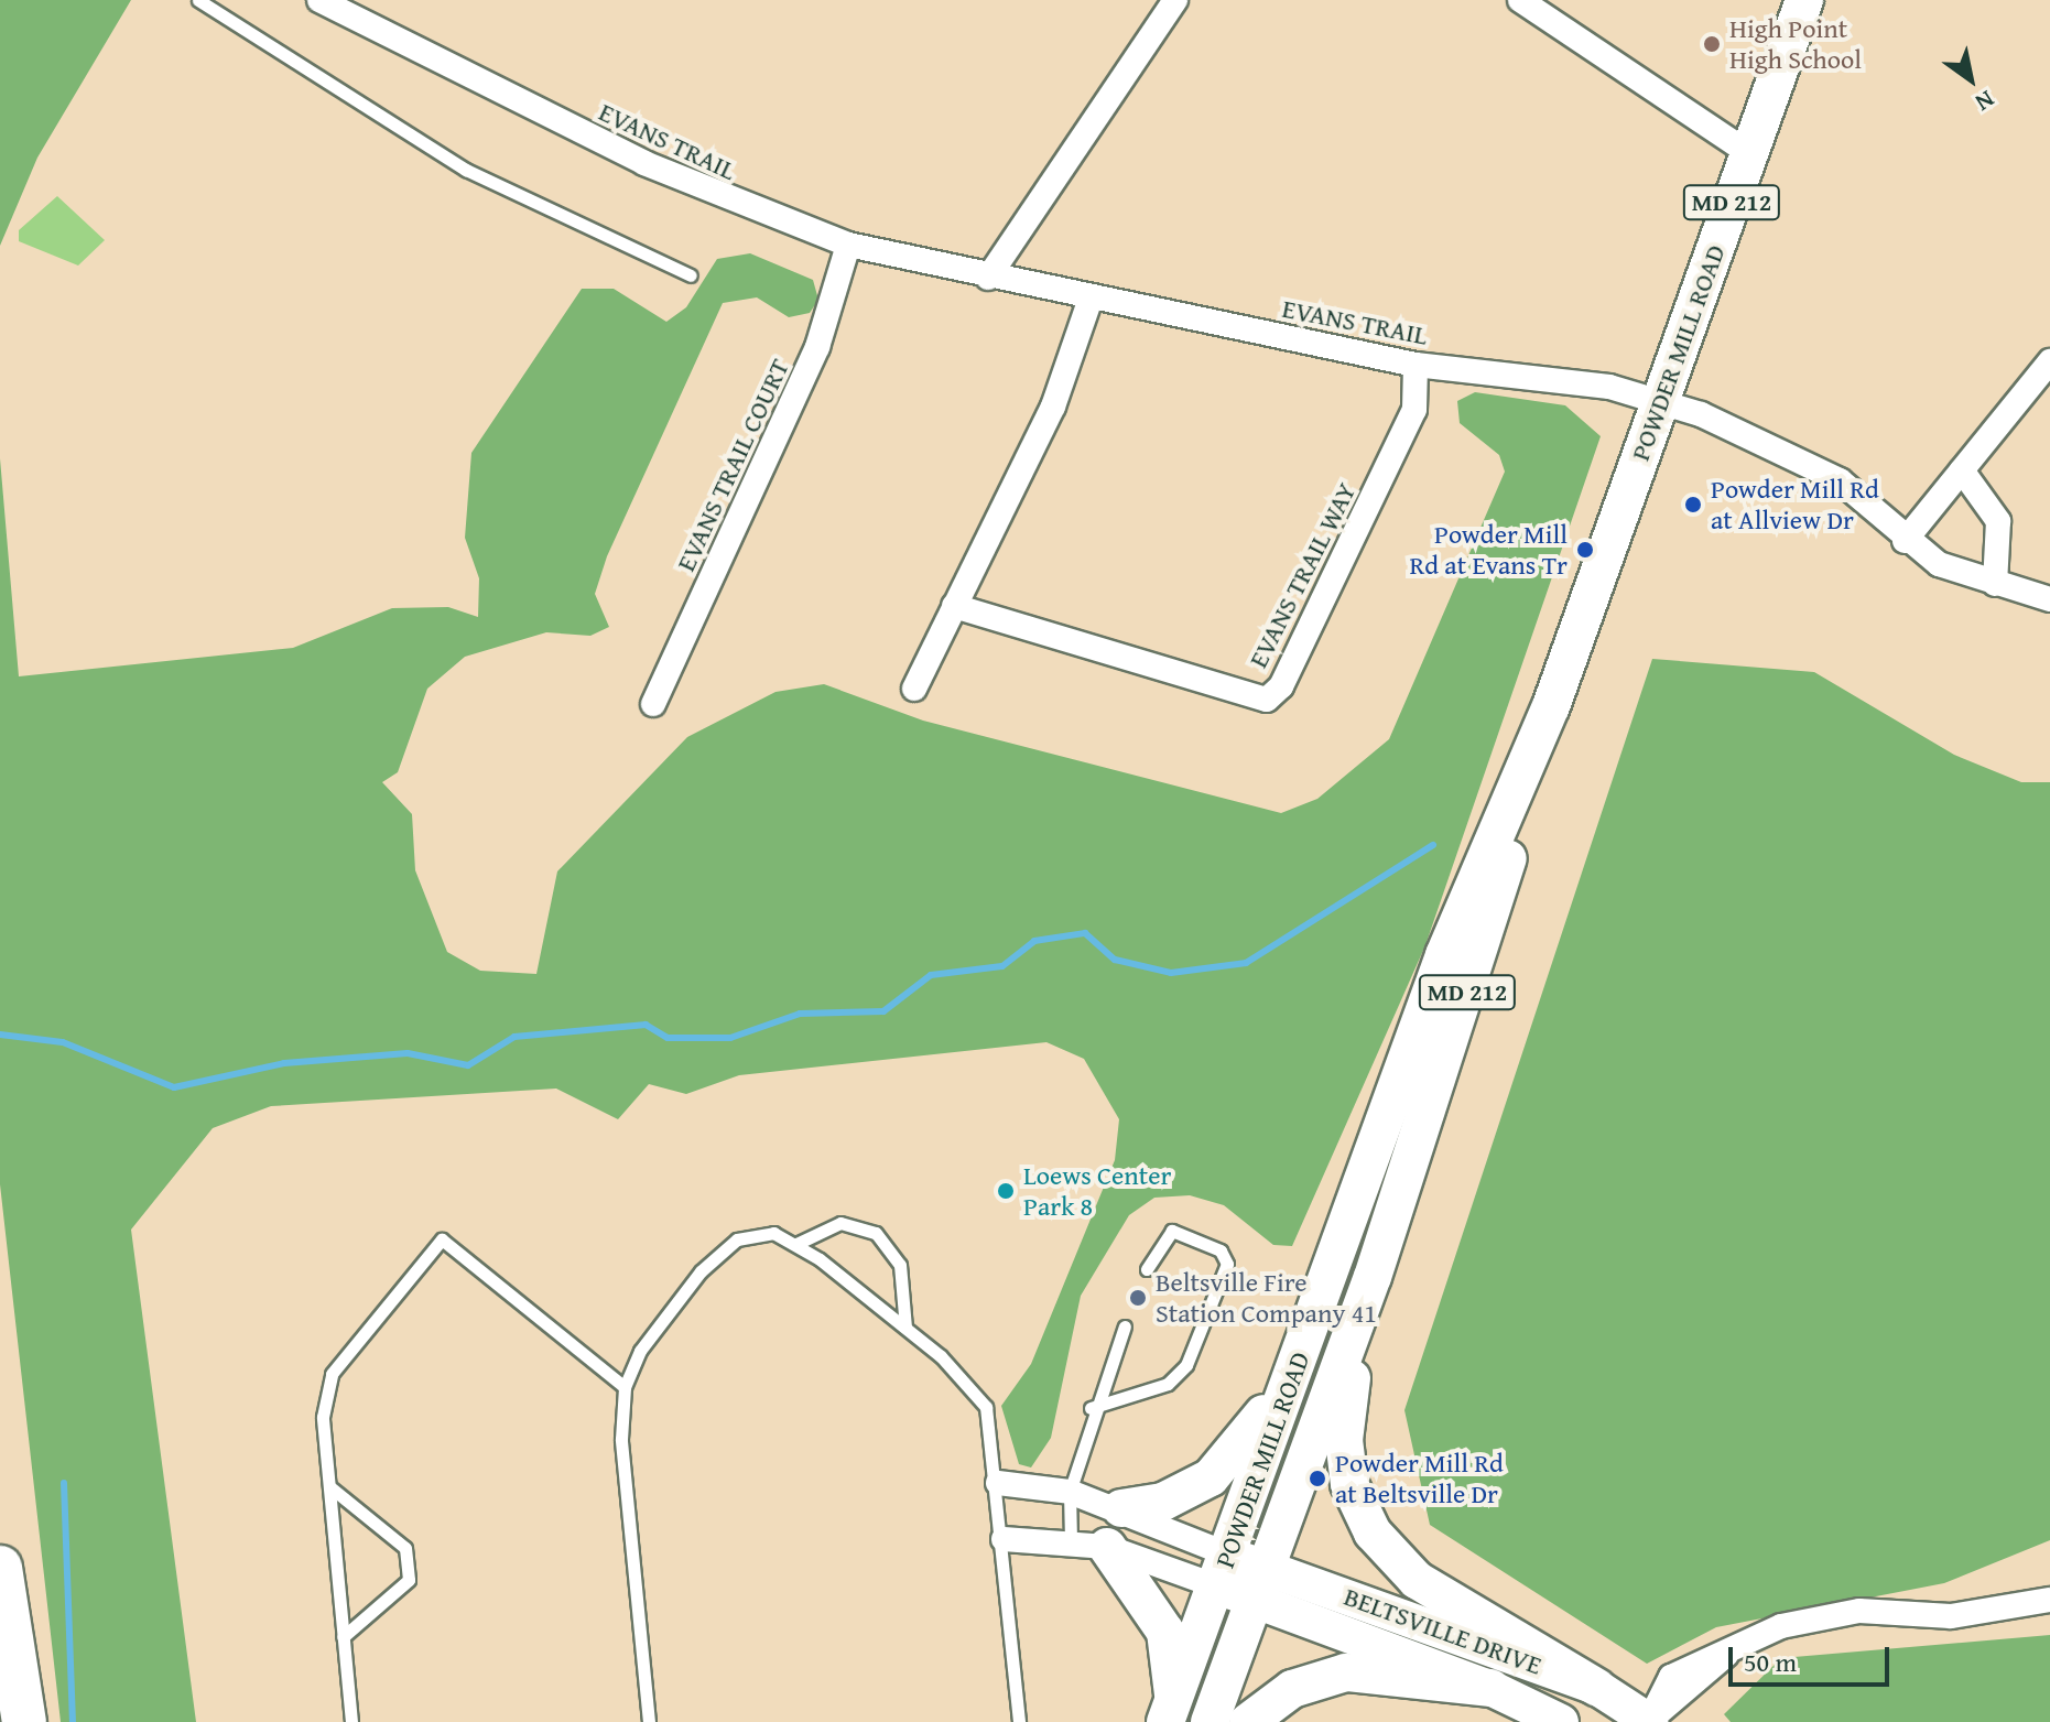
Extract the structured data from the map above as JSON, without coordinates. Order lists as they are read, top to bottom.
{
  "streets": {
    "main road": ["MD 212", "POWDER MILL ROAD"],
    "street": [
      "EVANS TRAIL",
      "EVANS TRAIL COURT",
      "EVANS TRAIL WAY",
      "BELTSVILLE DRIVE"
    ]
  },
  "crossings": [
    ["EVANS TRAIL", "POWDER MILL ROAD"],
    ["EVANS TRAIL", "EVANS TRAIL COURT"],
    ["EVANS TRAIL", "EVANS TRAIL WAY"],
    ["POWDER MILL ROAD", "BELTSVILLE DRIVE"]
  ],
  "places": [
    "High Point High School",
    "Powder Mill Rd at Allview Dr",
    "Powder Mill Rd at Evans Tr",
    "Loews Center Park 8",
    "Beltsville Fire Station Company 41",
    "Powder Mill Rd at Beltsville Dr"
  ],
  "scale_bar": "50 m",
  "north": "bottom right"
}
